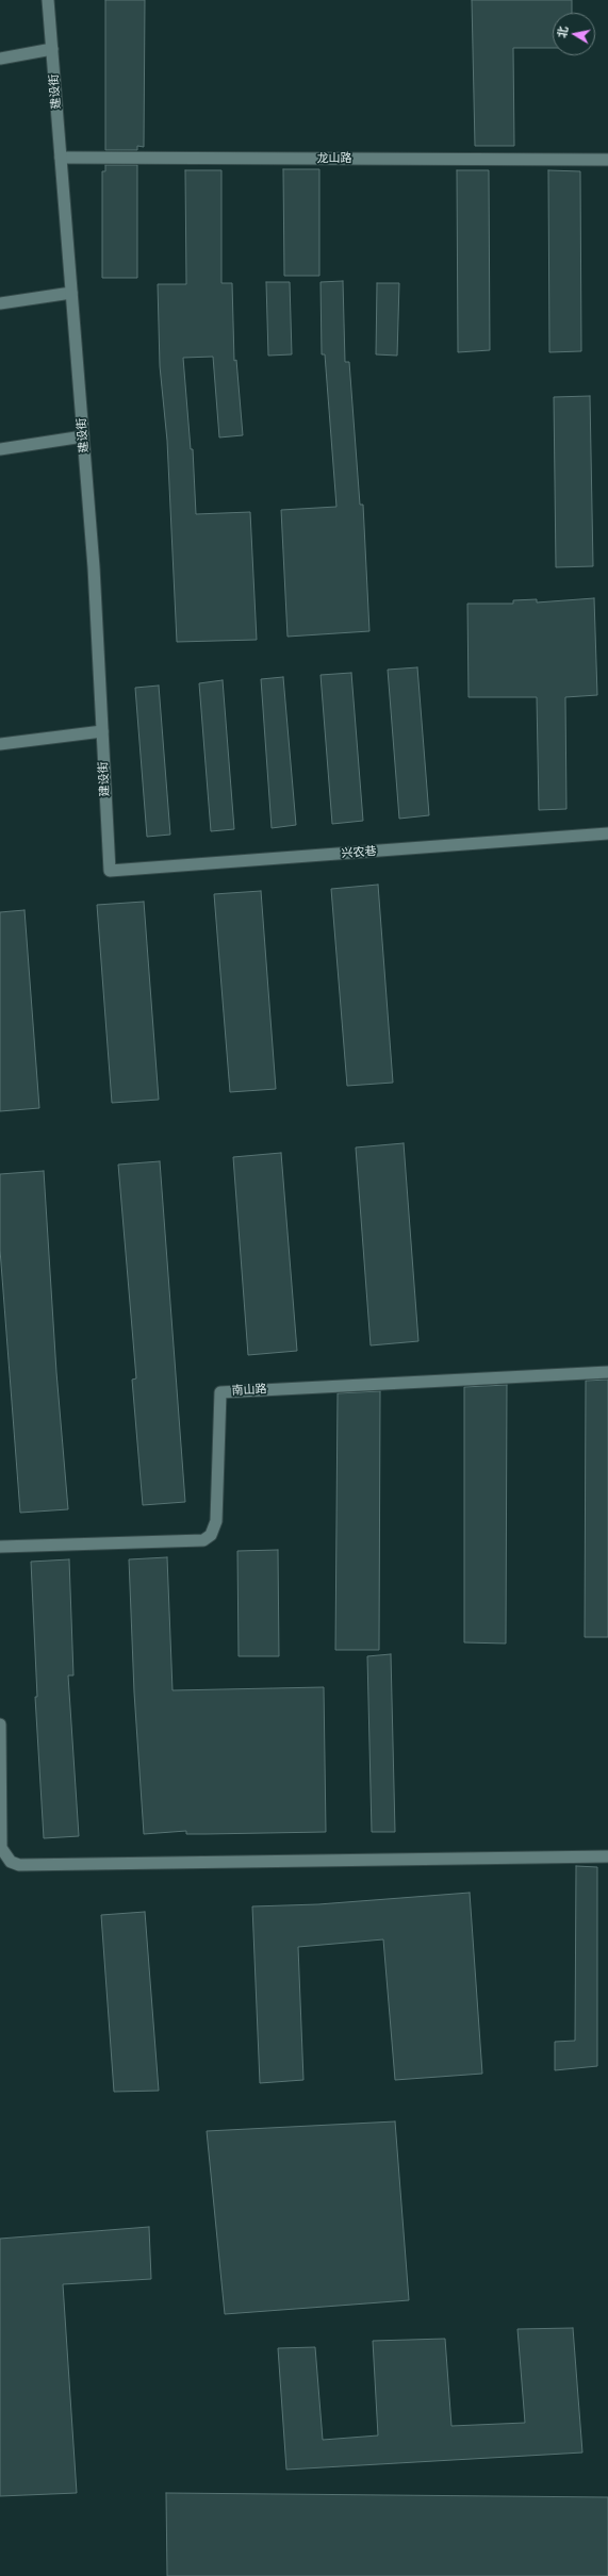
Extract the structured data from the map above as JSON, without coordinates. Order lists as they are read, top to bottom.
{
  "streets": {
    "street": [
      "建设街",
      "龙山路",
      "兴农巷",
      "南山路"
    ]
  },
  "crossings": [
    ["建设街", "龙山路"],
    ["建设街", "兴农巷"]
  ],
  "north": "left"
}
